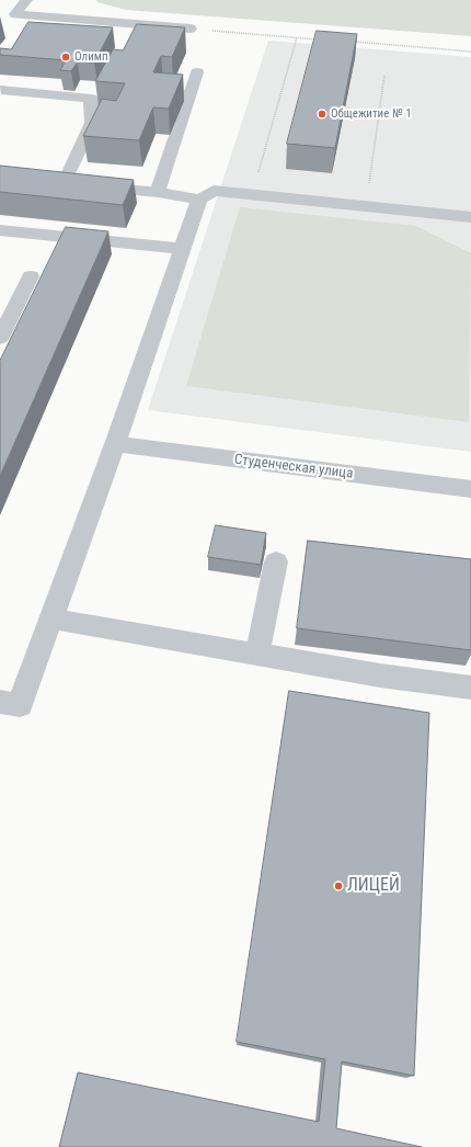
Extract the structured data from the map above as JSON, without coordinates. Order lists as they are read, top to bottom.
{
  "streets": {
    "street": ["Студенческая улица"]
  },
  "places": ["Олимп", "Общежитие № 1", "ЛИЦЕЙ"]
}
